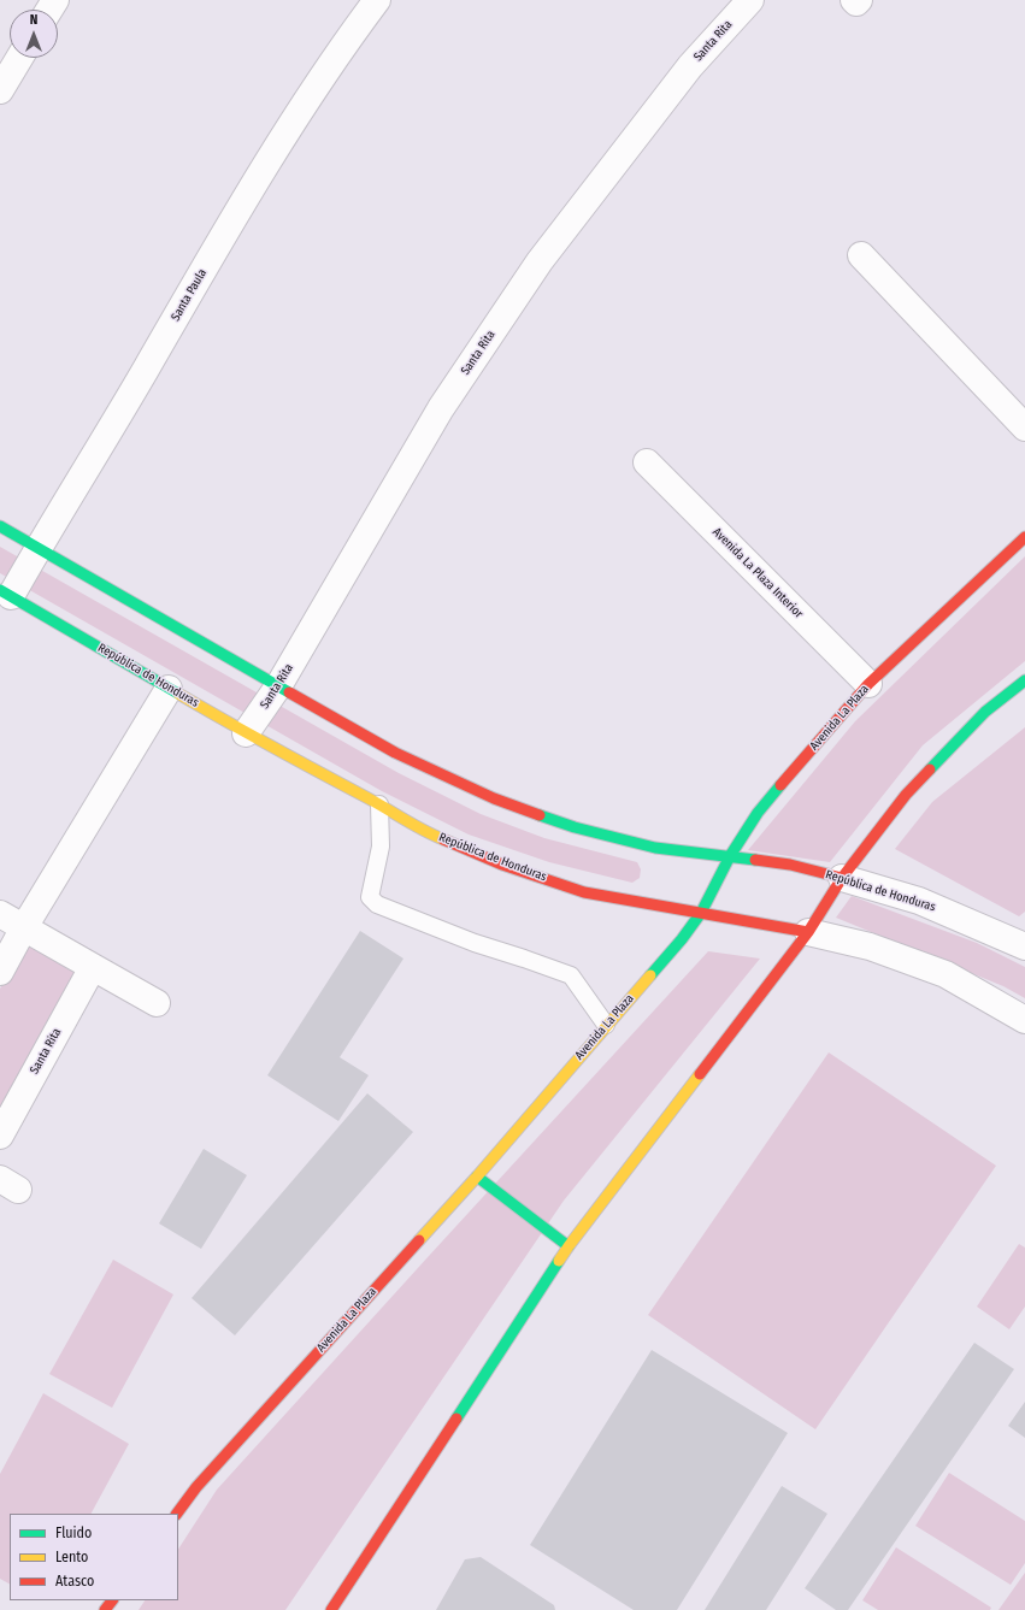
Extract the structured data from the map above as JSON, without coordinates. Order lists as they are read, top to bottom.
{
  "streets": {
    "main road": ["República de Honduras", "Avenida La Plaza"],
    "street": ["Santa Rita", "Santa Paula", "Avenida La Plaza Interior"]
  },
  "crossings": [
    ["Santa Rita", "República de Honduras"],
    ["Santa Paula", "República de Honduras"],
    ["Avenida La Plaza Interior", "Avenida La Plaza"],
    ["República de Honduras", "Avenida La Plaza"]
  ],
  "legend": ["Fluido", "Lento", "Atasco"],
  "north": "top"
}
